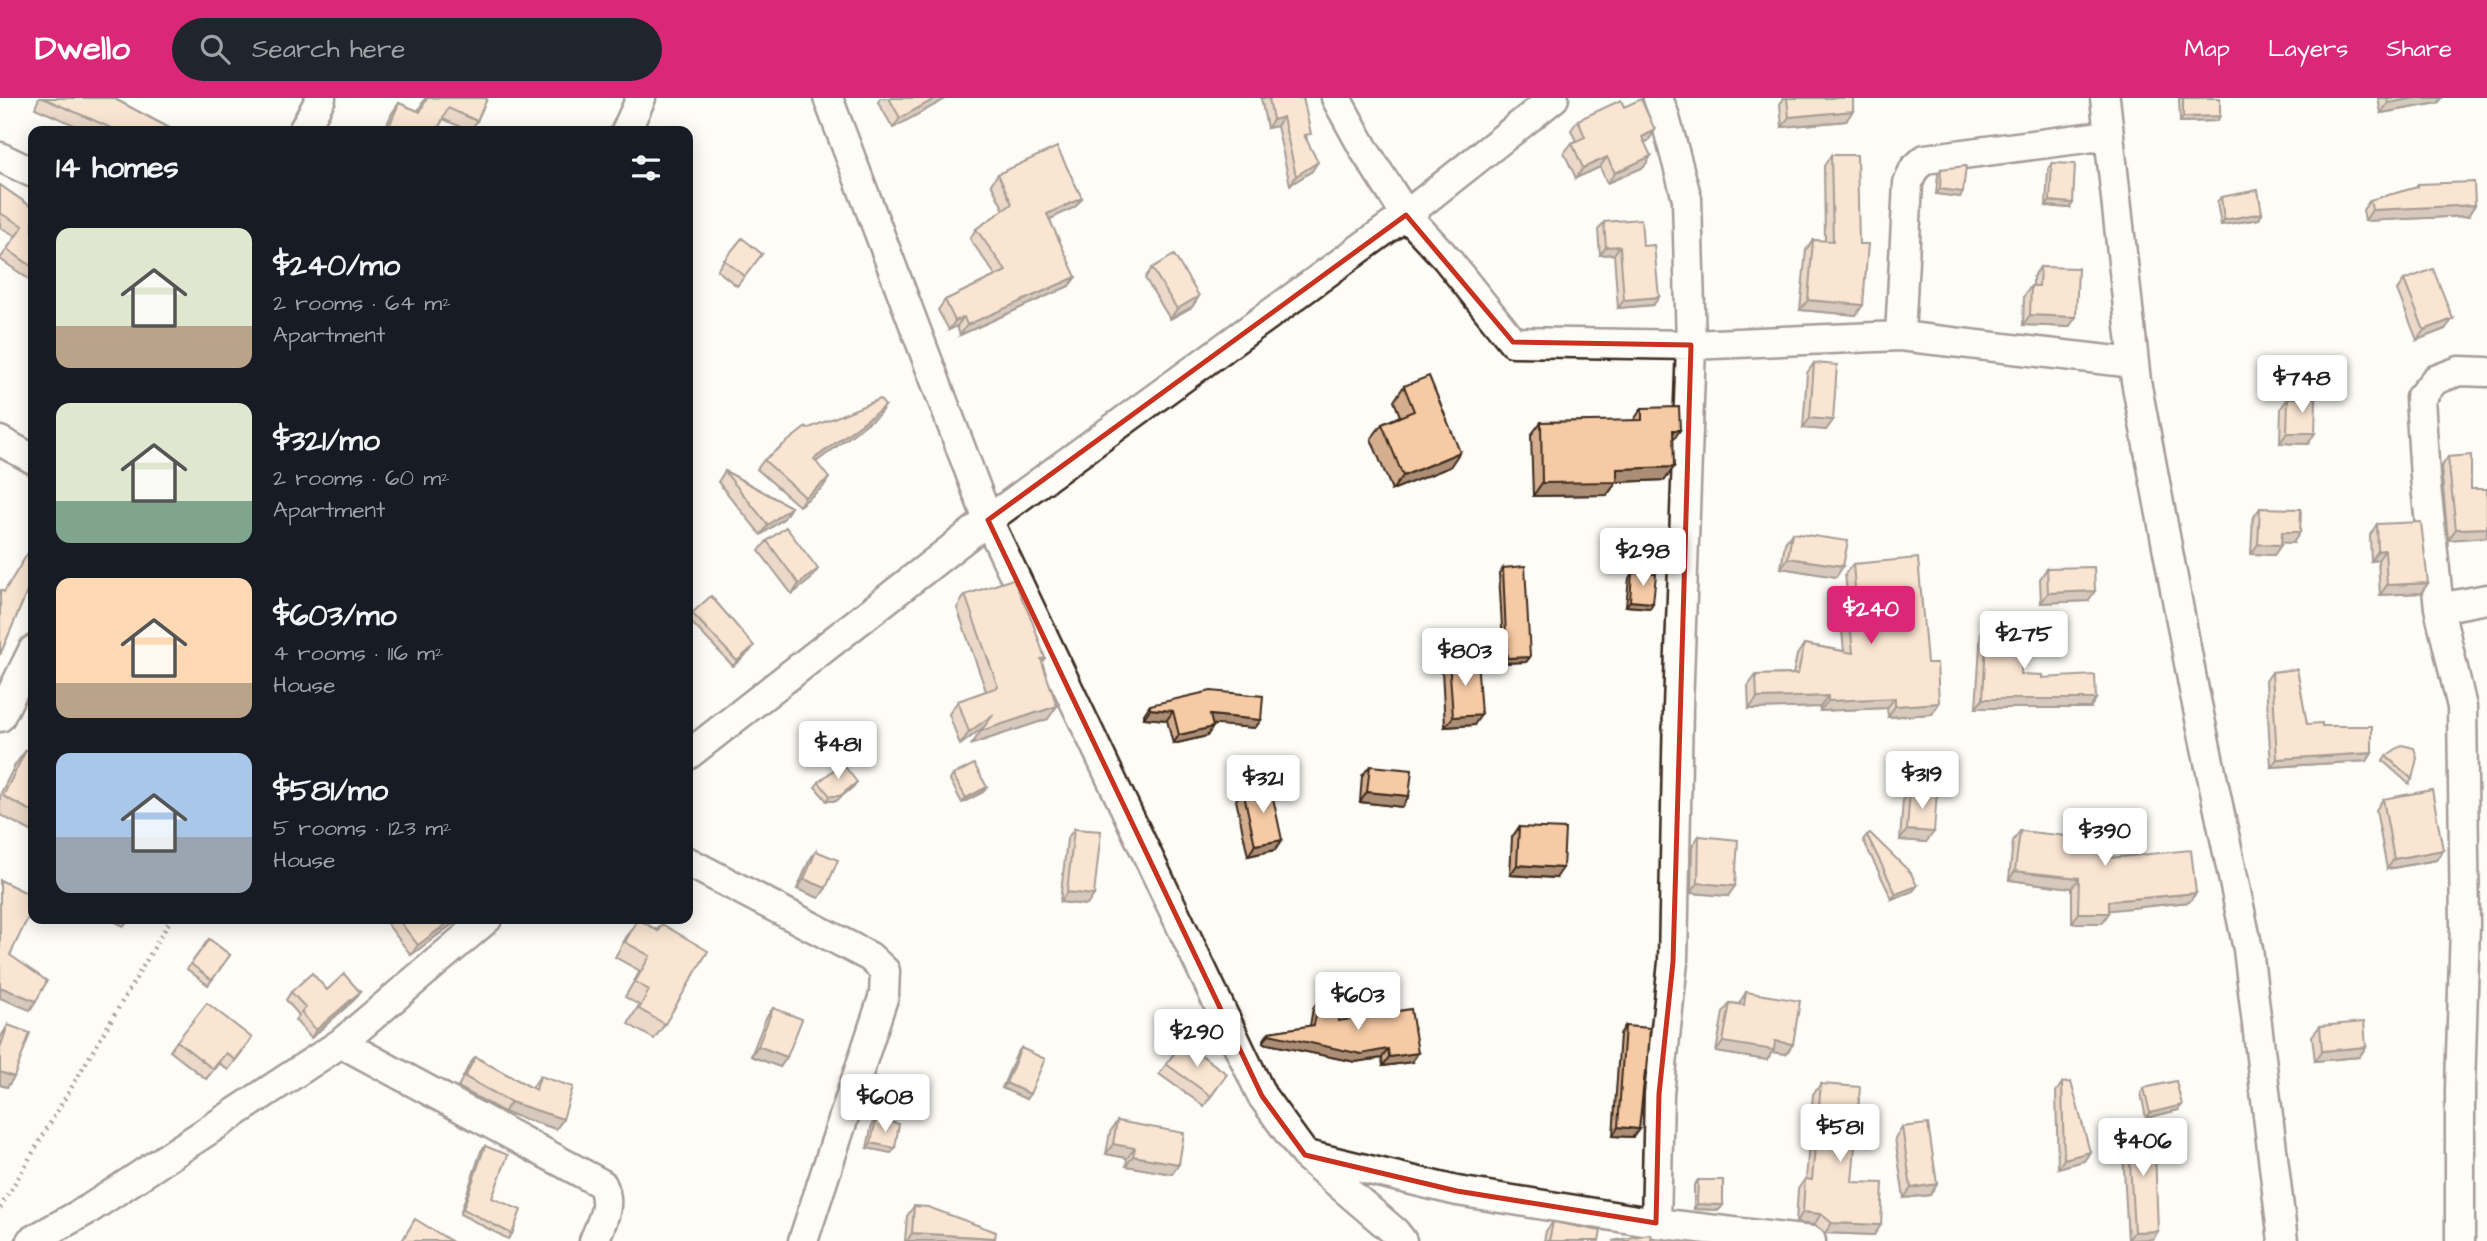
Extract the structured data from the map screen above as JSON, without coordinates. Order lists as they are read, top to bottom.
{
  "page": {
    "header": "Dwello",
    "search": "Search here",
    "nav": ["Map", "Layers", "Share"],
    "heading": "14 homes",
    "list": [
      {
        "name": "$240/mo",
        "note": "2 rooms · 64 m² · Apartment"
      },
      {
        "name": "$321/mo",
        "note": "2 rooms · 60 m² · Apartment"
      },
      {
        "name": "$603/mo",
        "note": "4 rooms · 116 m² · House"
      },
      {
        "name": "$581/mo",
        "note": "5 rooms · 123 m² · House"
      }
    ],
    "price": [
      "$748",
      "$298",
      "$240",
      "$275",
      "$803",
      "$481",
      "$319",
      "$321",
      "$390",
      "$603",
      "$290",
      "$608",
      "$581",
      "$406"
    ]
  }
}
